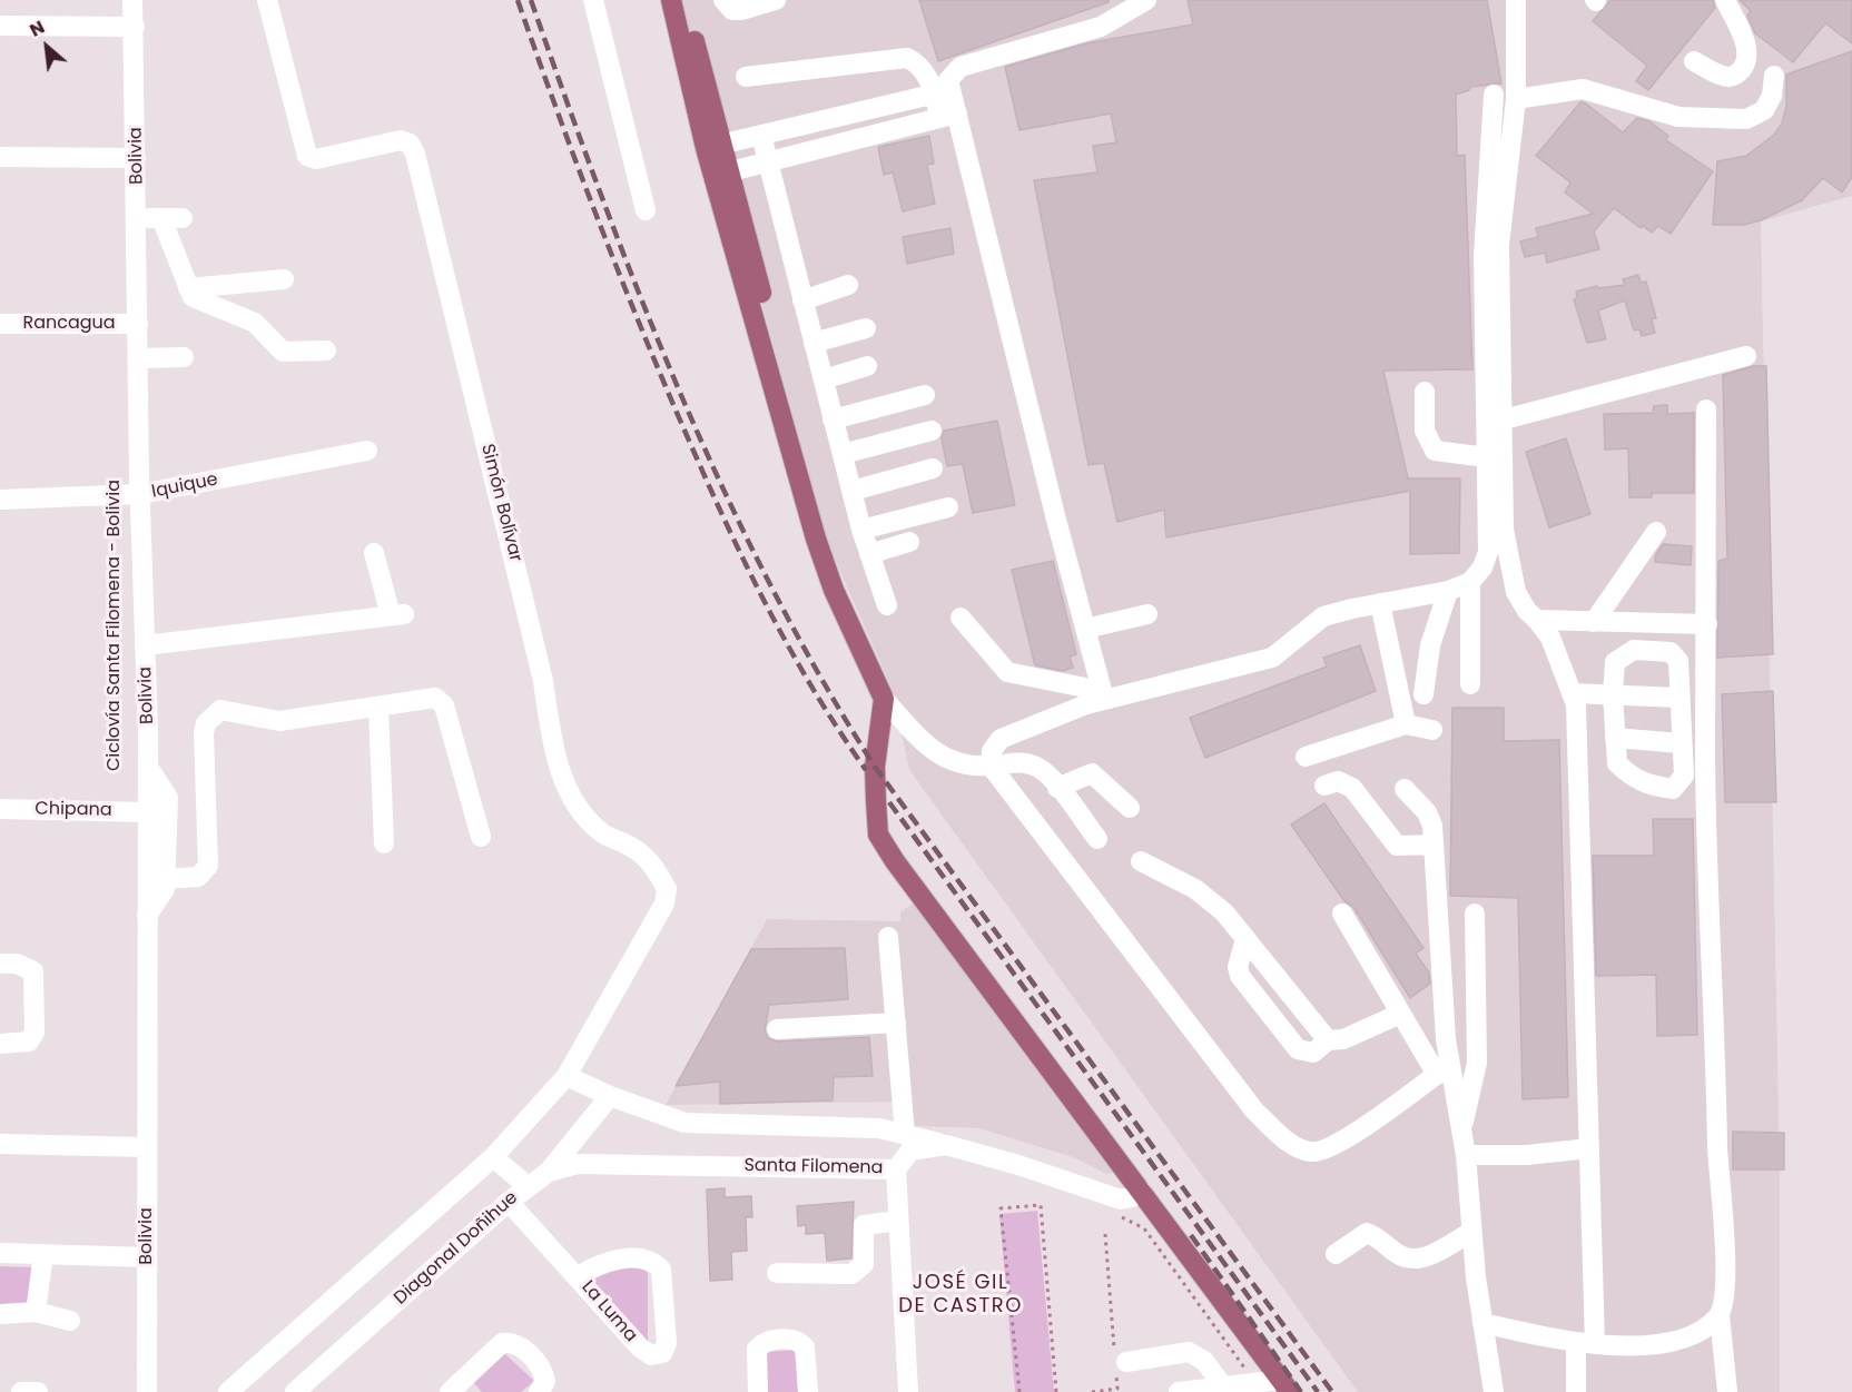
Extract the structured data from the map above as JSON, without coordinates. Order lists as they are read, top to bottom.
{
  "streets": {
    "street": [
      "Bolivia",
      "Rancagua",
      "Iquique",
      "Simón Bolívar",
      "Chipana",
      "Santa Filomena",
      "Diagonal Doñihue",
      "La Luma"
    ]
  },
  "crossings": [
    ["Bolivia", "Rancagua"],
    ["Bolivia", "Iquique"],
    ["Bolivia", "Chipana"],
    ["Santa Filomena", "Diagonal Doñihue"],
    ["Diagonal Doñihue", "La Luma"]
  ],
  "districts": ["JOSÉ GIL DE CASTRO"],
  "north": "top left"
}
